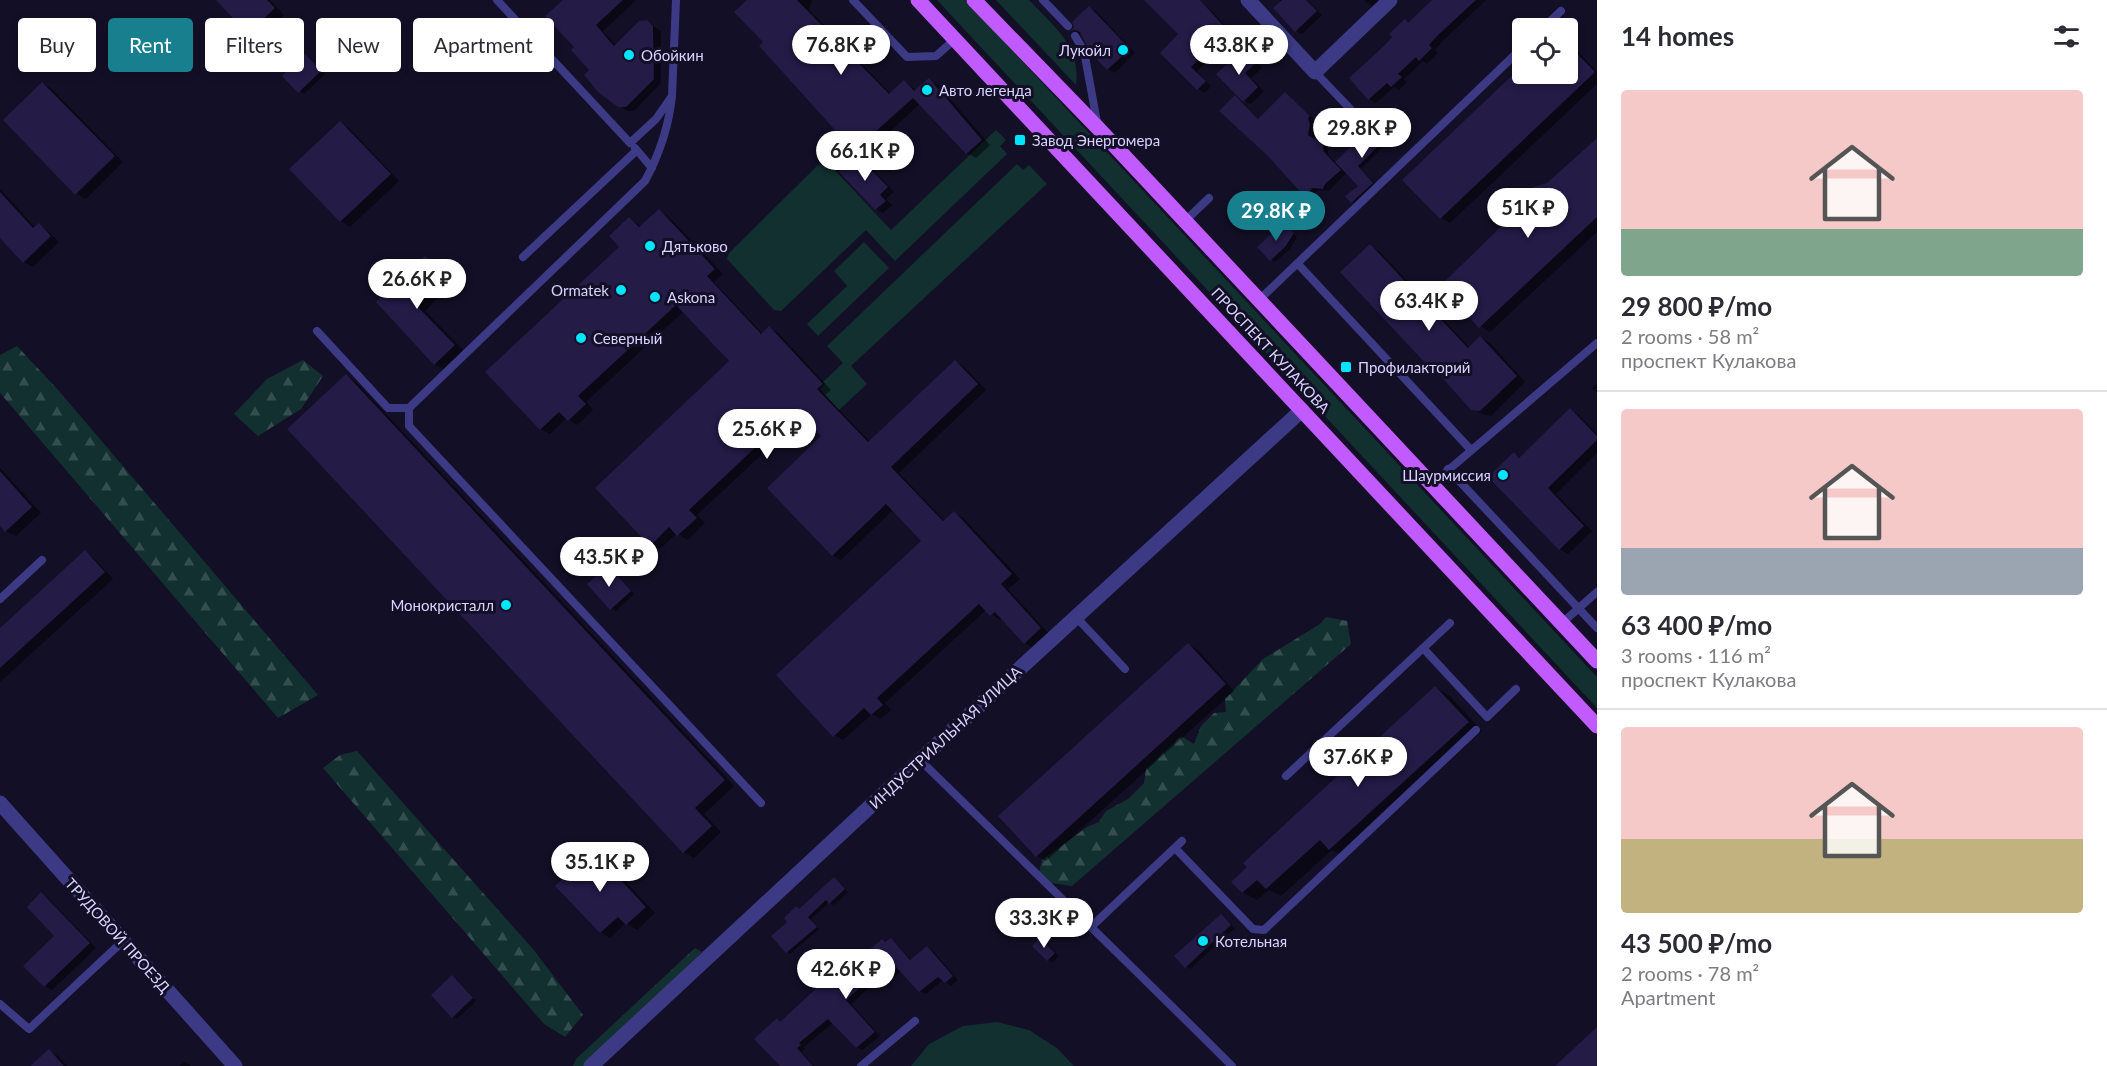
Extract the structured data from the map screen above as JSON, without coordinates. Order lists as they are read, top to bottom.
{
  "streets": {
    "main road": ["ПРОСПЕКТ КУЛАКОВА"],
    "street": ["ИНДУСТРИАЛЬНАЯ УЛИЦА", "ТРУДОВОЙ ПРОЕЗД"]
  },
  "crossings": [
    ["ПРОСПЕКТ КУЛАКОВА", "ИНДУСТРИАЛЬНАЯ УЛИЦА"]
  ],
  "places": {
    "other": [
      "Лукойл",
      "Обойкин",
      "Авто легенда",
      "Дятьково",
      "Ormatek",
      "Askona",
      "Северный",
      "Шаурмиссия",
      "Монокристалл",
      "Котельная"
    ],
    "transit": ["Завод Энергомера", "Профилакторий"]
  },
  "page": {
    "heading": "14 homes",
    "chip": [
      "Buy",
      "Rent",
      "Filters",
      "New",
      "Apartment"
    ],
    "price": [
      "76.8K ₽",
      "43.8K ₽",
      "29.8K ₽",
      "66.1K ₽",
      "51K ₽",
      "29.8K ₽",
      "26.6K ₽",
      "63.4K ₽",
      "25.6K ₽",
      "43.5K ₽",
      "37.6K ₽",
      "35.1K ₽",
      "33.3K ₽",
      "42.6K ₽"
    ],
    "list": [
      {
        "name": "29 800 ₽/mo",
        "note": "2 rooms · 58 m² · проспект Кулакова"
      },
      {
        "name": "63 400 ₽/mo",
        "note": "3 rooms · 116 m² · проспект Кулакова"
      },
      {
        "name": "43 500 ₽/mo",
        "note": "2 rooms · 78 m² · Apartment"
      }
    ]
  }
}
